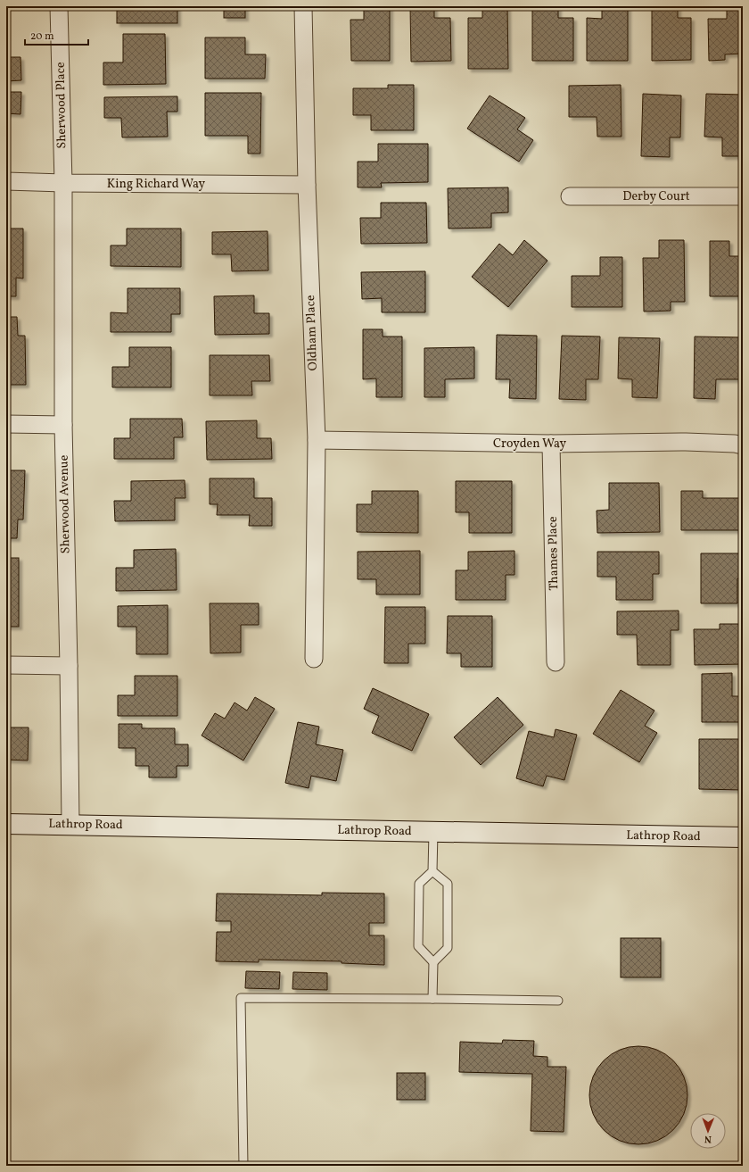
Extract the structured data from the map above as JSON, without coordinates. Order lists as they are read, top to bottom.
{
  "streets": {
    "main road": ["Lathrop Road"],
    "street": [
      "Sherwood Place",
      "King Richard Way",
      "Derby Court",
      "Oldham Place",
      "Croyden Way",
      "Sherwood Avenue",
      "Thames Place"
    ]
  },
  "crossings": [
    ["Sherwood Place", "King Richard Way"],
    ["Sherwood Place", "Sherwood Avenue"],
    ["King Richard Way", "Oldham Place"],
    ["King Richard Way", "Sherwood Avenue"],
    ["Oldham Place", "Croyden Way"],
    ["Croyden Way", "Thames Place"],
    ["Sherwood Avenue", "Lathrop Road"]
  ],
  "scale_bar": "20 m",
  "north": "bottom"
}
